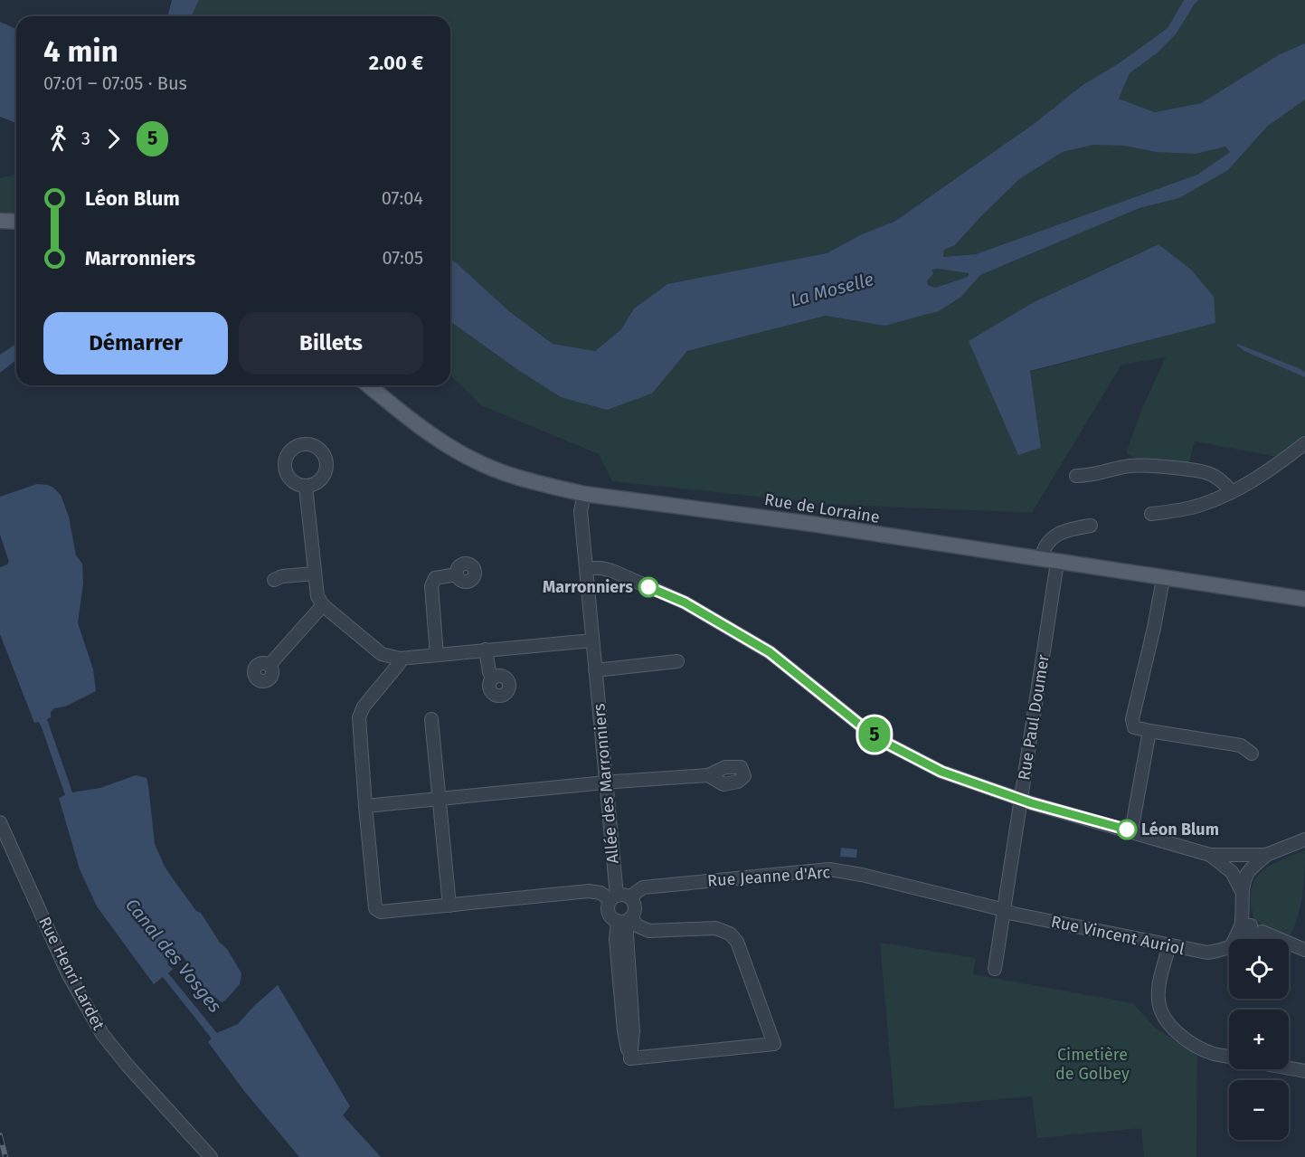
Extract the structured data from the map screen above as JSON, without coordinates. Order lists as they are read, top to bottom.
{
  "streets": {
    "main road": ["Rue de Lorraine"],
    "street": [
      "Rue Paul Doumer",
      "Allée des Marronniers",
      "Rue Jeanne d'Arc",
      "Rue Vincent Auriol",
      "Rue Henri Lardet"
    ]
  },
  "crossings": [
    ["Rue de Lorraine", "Rue Paul Doumer"],
    ["Rue de Lorraine", "Allée des Marronniers"],
    ["Rue Paul Doumer", "Rue Jeanne d'Arc"],
    ["Rue Paul Doumer", "Rue Vincent Auriol"],
    ["Allée des Marronniers", "Rue Jeanne d'Arc"],
    ["Rue Jeanne d'Arc", "Rue Vincent Auriol"]
  ],
  "water": ["La Moselle", "Canal des Vosges"],
  "parks": ["Cimetière de Golbey"],
  "places": ["Marronniers", "Léon Blum"],
  "lines": ["bus line 5"],
  "page": {
    "on_map": "5",
    "heading": ["4 min", "07:01 – 07:05 · Bus", "2.00 €"],
    "legs": ["3", "5"],
    "list": [
      {
        "name": "Léon Blum",
        "value": "07:04"
      },
      {
        "name": "Marronniers",
        "value": "07:05"
      }
    ],
    "buttons": ["Démarrer", "Billets"],
    "map_buttons": ["+", "−"]
  }
}
